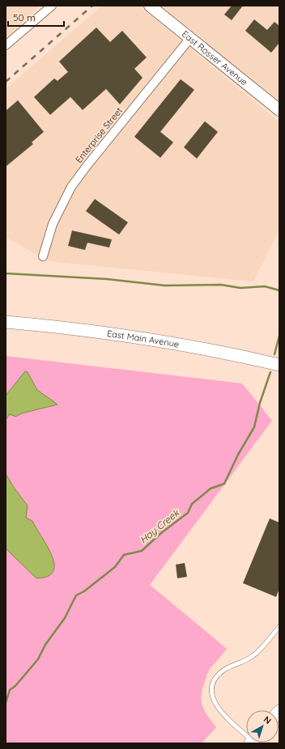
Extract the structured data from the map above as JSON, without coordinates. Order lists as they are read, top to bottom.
{
  "streets": {
    "main road": ["East Main Avenue"],
    "street": ["East Rosser Avenue", "Enterprise Street"]
  },
  "crossings": [
    ["East Rosser Avenue", "Enterprise Street"]
  ],
  "water": ["Hay Creek"],
  "scale_bar": "50 m",
  "north": "top right"
}
